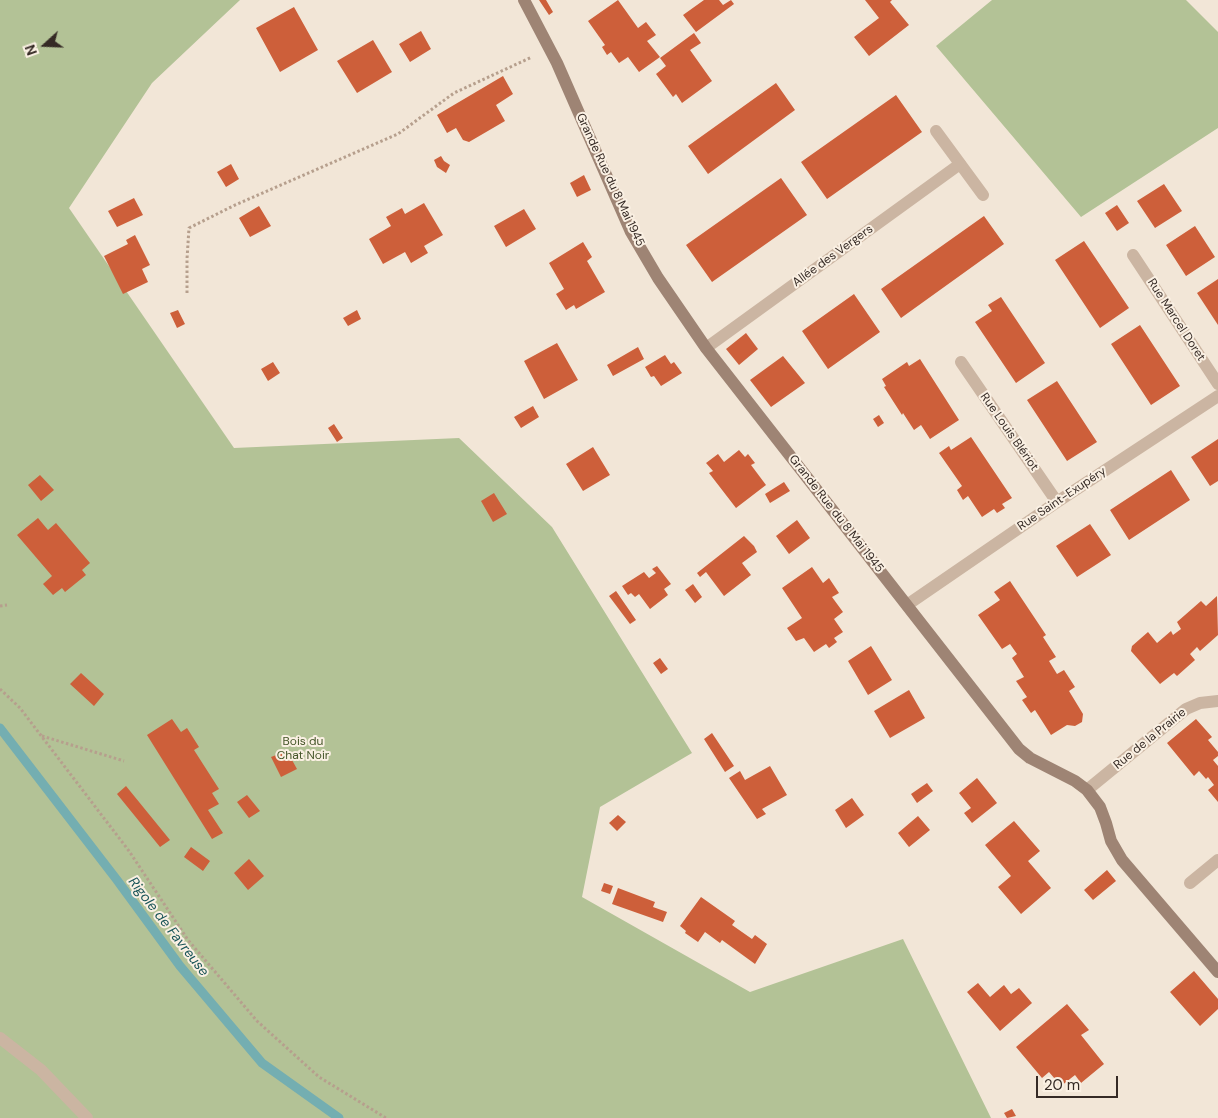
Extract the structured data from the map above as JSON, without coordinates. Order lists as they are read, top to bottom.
{
  "streets": {
    "main road": ["Grande Rue du 8 Mai 1945"],
    "street": [
      "Allée des Vergers",
      "Rue Marcel Doret",
      "Rue Louis Blériot",
      "Rue Saint-Exupéry",
      "Rue de la Prairie"
    ]
  },
  "crossings": [
    ["Grande Rue du 8 Mai 1945", "Allée des Vergers"],
    ["Grande Rue du 8 Mai 1945", "Rue Saint-Exupéry"],
    ["Grande Rue du 8 Mai 1945", "Rue de la Prairie"],
    ["Rue Louis Blériot", "Rue Saint-Exupéry"]
  ],
  "water": ["Rigole de Favreuse"],
  "parks": ["Bois du Chat Noir"],
  "scale_bar": "20 m",
  "north": "left"
}
